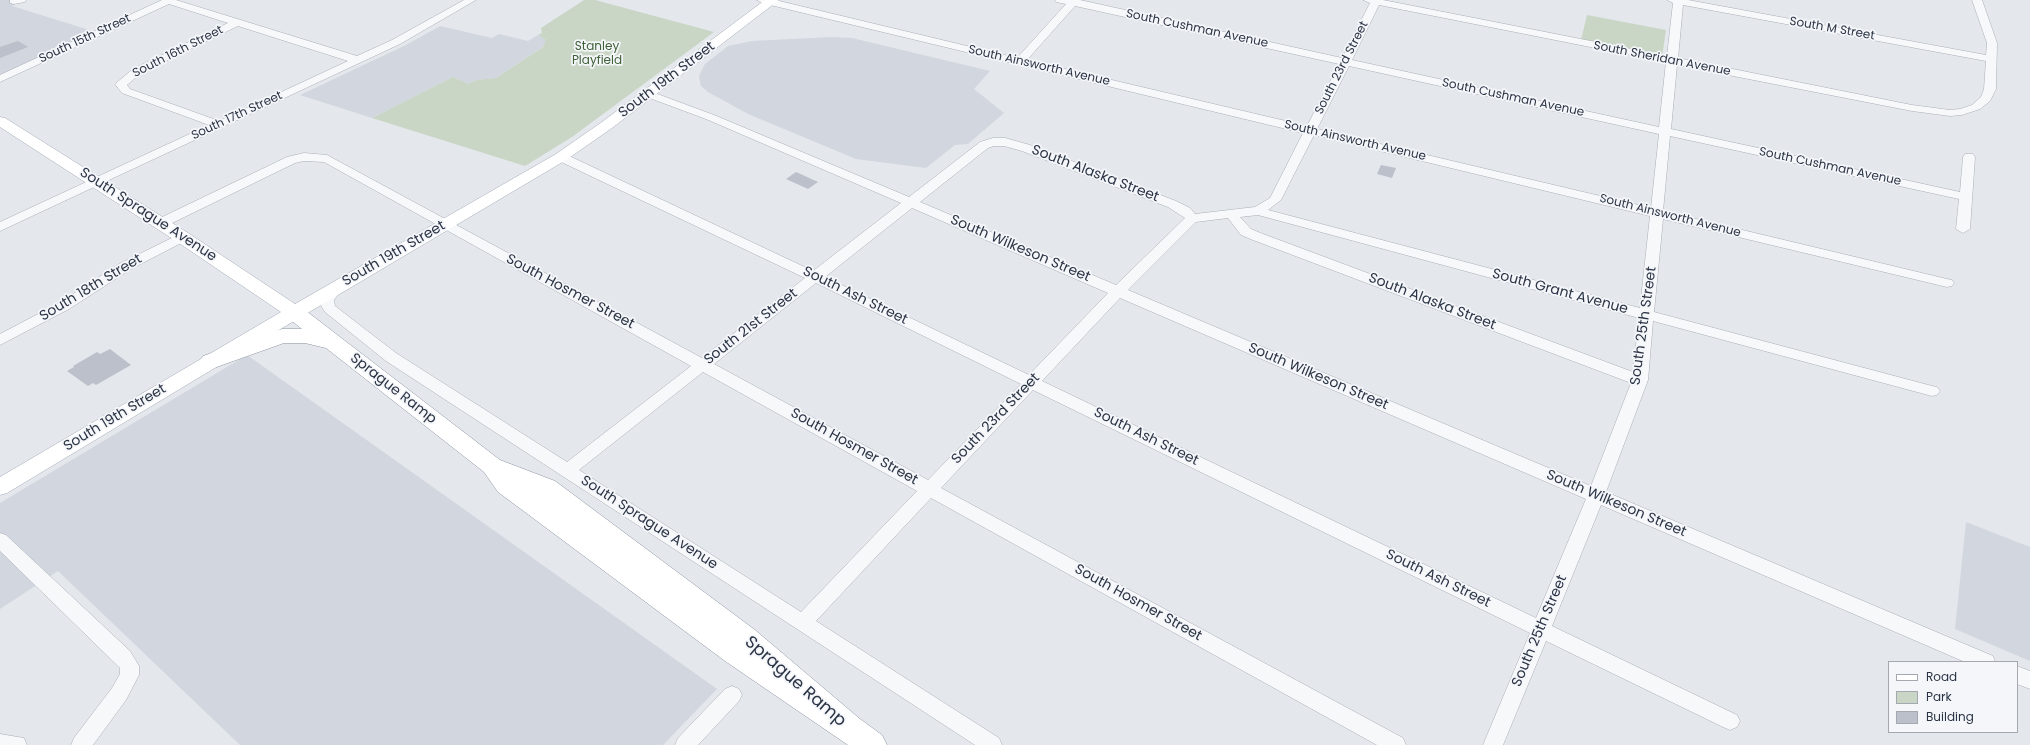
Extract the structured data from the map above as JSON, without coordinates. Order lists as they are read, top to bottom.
{
  "streets": {
    "highway": ["Sprague Ramp"],
    "main road": ["South 19th Street", "South Sprague Avenue"],
    "street": [
      "South Cushman Avenue",
      "South M Street",
      "South 15th Street",
      "South 16th Street",
      "South Sheridan Avenue",
      "South Ainsworth Avenue",
      "South 23rd Street",
      "South 17th Street",
      "South Alaska Street",
      "South Wilkeson Street",
      "South 18th Street",
      "South Hosmer Street",
      "South Grant Avenue",
      "South Ash Street",
      "South 25th Street",
      "South 21st Street"
    ]
  },
  "crossings": [
    ["South Cushman Avenue", "South 23rd Street"],
    ["South Cushman Avenue", "South 25th Street"],
    ["South M Street", "South Sheridan Avenue"],
    ["South M Street", "South 25th Street"],
    ["South 16th Street", "South 17th Street"],
    ["South Sheridan Avenue", "South 23rd Street"],
    ["South Sheridan Avenue", "South 25th Street"],
    ["South Ainsworth Avenue", "South 23rd Street"],
    ["South Ainsworth Avenue", "South 19th Street"],
    ["South Ainsworth Avenue", "South 25th Street"],
    ["South 23rd Street", "South Alaska Street"],
    ["South 23rd Street", "South Sprague Avenue"],
    ["South 23rd Street", "South Wilkeson Street"],
    ["South 23rd Street", "South Hosmer Street"],
    ["South 23rd Street", "South Grant Avenue"],
    ["South 23rd Street", "South Ash Street"],
    ["South 19th Street", "South Sprague Avenue"],
    ["South 19th Street", "South Wilkeson Street"],
    ["South 19th Street", "South Hosmer Street"],
    ["South 19th Street", "South Ash Street"],
    ["South 19th Street", "Sprague Ramp"],
    ["South 17th Street", "South Sprague Avenue"],
    ["South Alaska Street", "South 25th Street"],
    ["South Alaska Street", "South 21st Street"],
    ["South Sprague Avenue", "South 18th Street"],
    ["South Sprague Avenue", "South Hosmer Street"],
    ["South Sprague Avenue", "South 21st Street"],
    ["South Sprague Avenue", "Sprague Ramp"],
    ["South Wilkeson Street", "South 25th Street"],
    ["South Wilkeson Street", "South 21st Street"],
    ["South Hosmer Street", "South 21st Street"],
    ["South Grant Avenue", "South 25th Street"],
    ["South Ash Street", "South 25th Street"],
    ["South Ash Street", "South 21st Street"]
  ],
  "parks": ["Stanley Playfield"],
  "legend": ["Road", "Park", "Building"]
}
